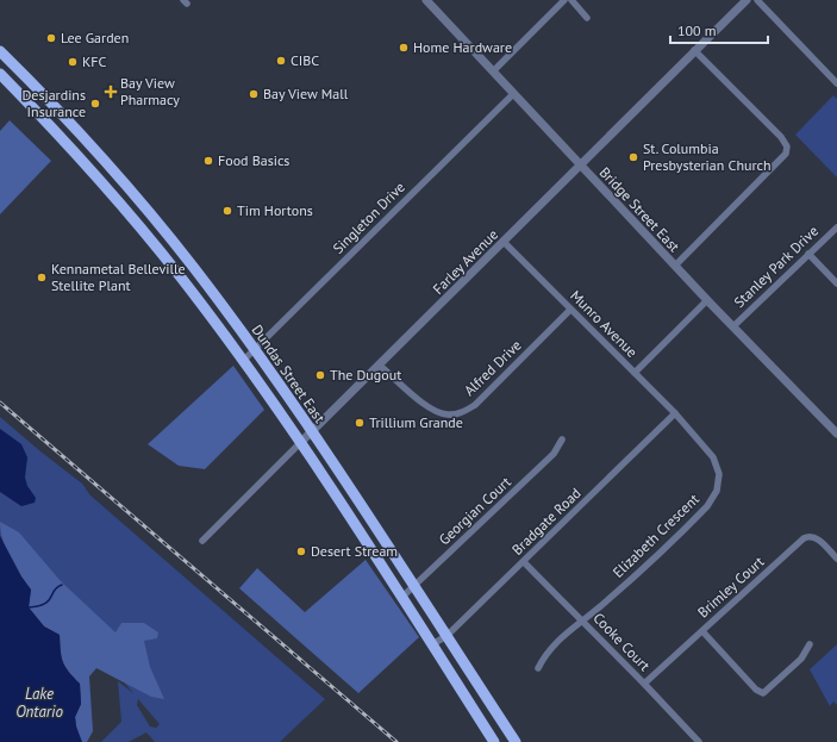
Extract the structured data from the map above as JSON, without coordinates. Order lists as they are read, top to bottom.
{
  "streets": {
    "main road": ["Dundas Street East"],
    "street": [
      "Bridge Street East",
      "Singleton Drive",
      "Farley Avenue",
      "Stanley Park Drive",
      "Munro Avenue",
      "Alfred Drive",
      "Georgian Court",
      "Bradgate Road",
      "Elizabeth Crescent",
      "Brimley Court",
      "Cooke Court"
    ]
  },
  "crossings": [
    ["Bridge Street East", "Singleton Drive"],
    ["Bridge Street East", "Farley Avenue"],
    ["Bridge Street East", "Stanley Park Drive"],
    ["Bridge Street East", "Munro Avenue"],
    ["Singleton Drive", "Dundas Street East"],
    ["Farley Avenue", "Munro Avenue"],
    ["Farley Avenue", "Alfred Drive"],
    ["Farley Avenue", "Dundas Street East"],
    ["Munro Avenue", "Alfred Drive"],
    ["Munro Avenue", "Elizabeth Crescent"],
    ["Dundas Street East", "Georgian Court"],
    ["Dundas Street East", "Bradgate Road"],
    ["Bradgate Road", "Elizabeth Crescent"],
    ["Bradgate Road", "Cooke Court"],
    ["Elizabeth Crescent", "Cooke Court"],
    ["Brimley Court", "Cooke Court"]
  ],
  "water": ["Lake Ontario"],
  "places": {
    "other": [
      "Lee Garden",
      "Home Hardware",
      "CIBC",
      "KFC",
      "Bay View Mall",
      "Desjardins Insurance",
      "St. Columbia Presbysterian Church",
      "Food Basics",
      "Tim Hortons",
      "Kennametal Belleville Stellite Plant",
      "The Dugout",
      "Trillium Grande",
      "Desert Stream"
    ],
    "health": ["Bay View Pharmacy"]
  },
  "scale_bar": "100 m"
}
